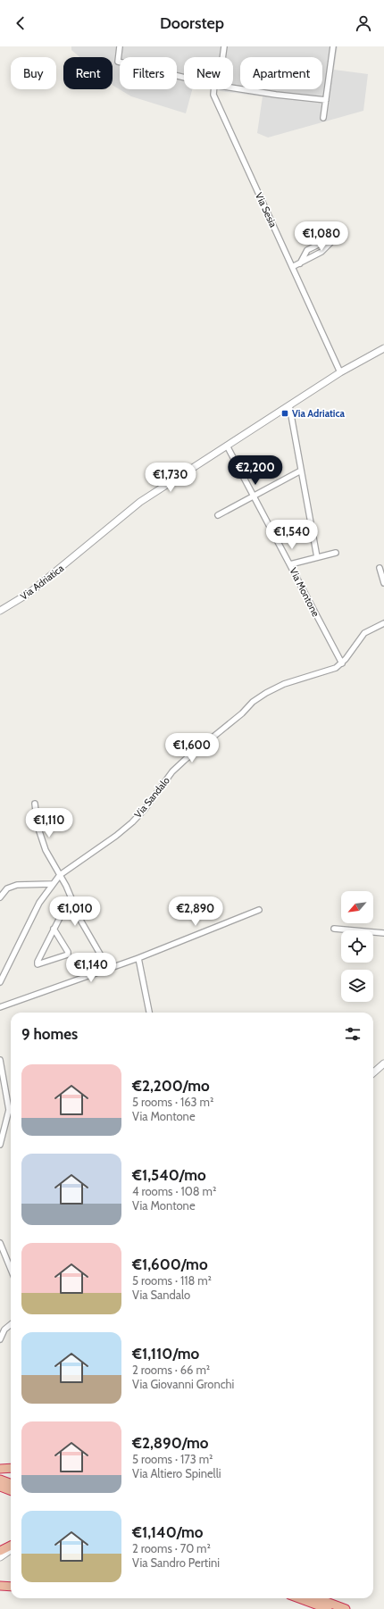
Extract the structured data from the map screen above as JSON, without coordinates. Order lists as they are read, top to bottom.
{
  "streets": {
    "street": [
      "Via Sesia",
      "Via Adriatica",
      "Via Montone",
      "Via Sandalo"
    ]
  },
  "crossings": [
    ["Via Sesia", "Via Adriatica"],
    ["Via Adriatica", "Via Montone"],
    ["Via Montone", "Via Sandalo"]
  ],
  "places": {
    "transit": ["Via Adriatica"]
  },
  "north": "bottom left",
  "page": {
    "header": "Doorstep",
    "chip": [
      "Buy",
      "Rent",
      "Filters",
      "New",
      "Apartment"
    ],
    "price": [
      "€1,080",
      "€2,200",
      "€1,730",
      "€1,540",
      "€1,600",
      "€1,110",
      "€1,010",
      "€2,890",
      "€1,140"
    ],
    "heading": "9 homes",
    "list": [
      {
        "name": "€2,200/mo",
        "note": "5 rooms · 163 m² · Via Montone"
      },
      {
        "name": "€1,540/mo",
        "note": "4 rooms · 108 m² · Via Montone"
      },
      {
        "name": "€1,600/mo",
        "note": "5 rooms · 118 m² · Via Sandalo"
      },
      {
        "name": "€1,110/mo",
        "note": "2 rooms · 66 m² · Via Giovanni Gronchi"
      },
      {
        "name": "€2,890/mo",
        "note": "5 rooms · 173 m² · Via Altiero Spinelli"
      },
      {
        "name": "€1,140/mo",
        "note": "2 rooms · 70 m² · Via Sandro Pertini"
      }
    ]
  }
}
